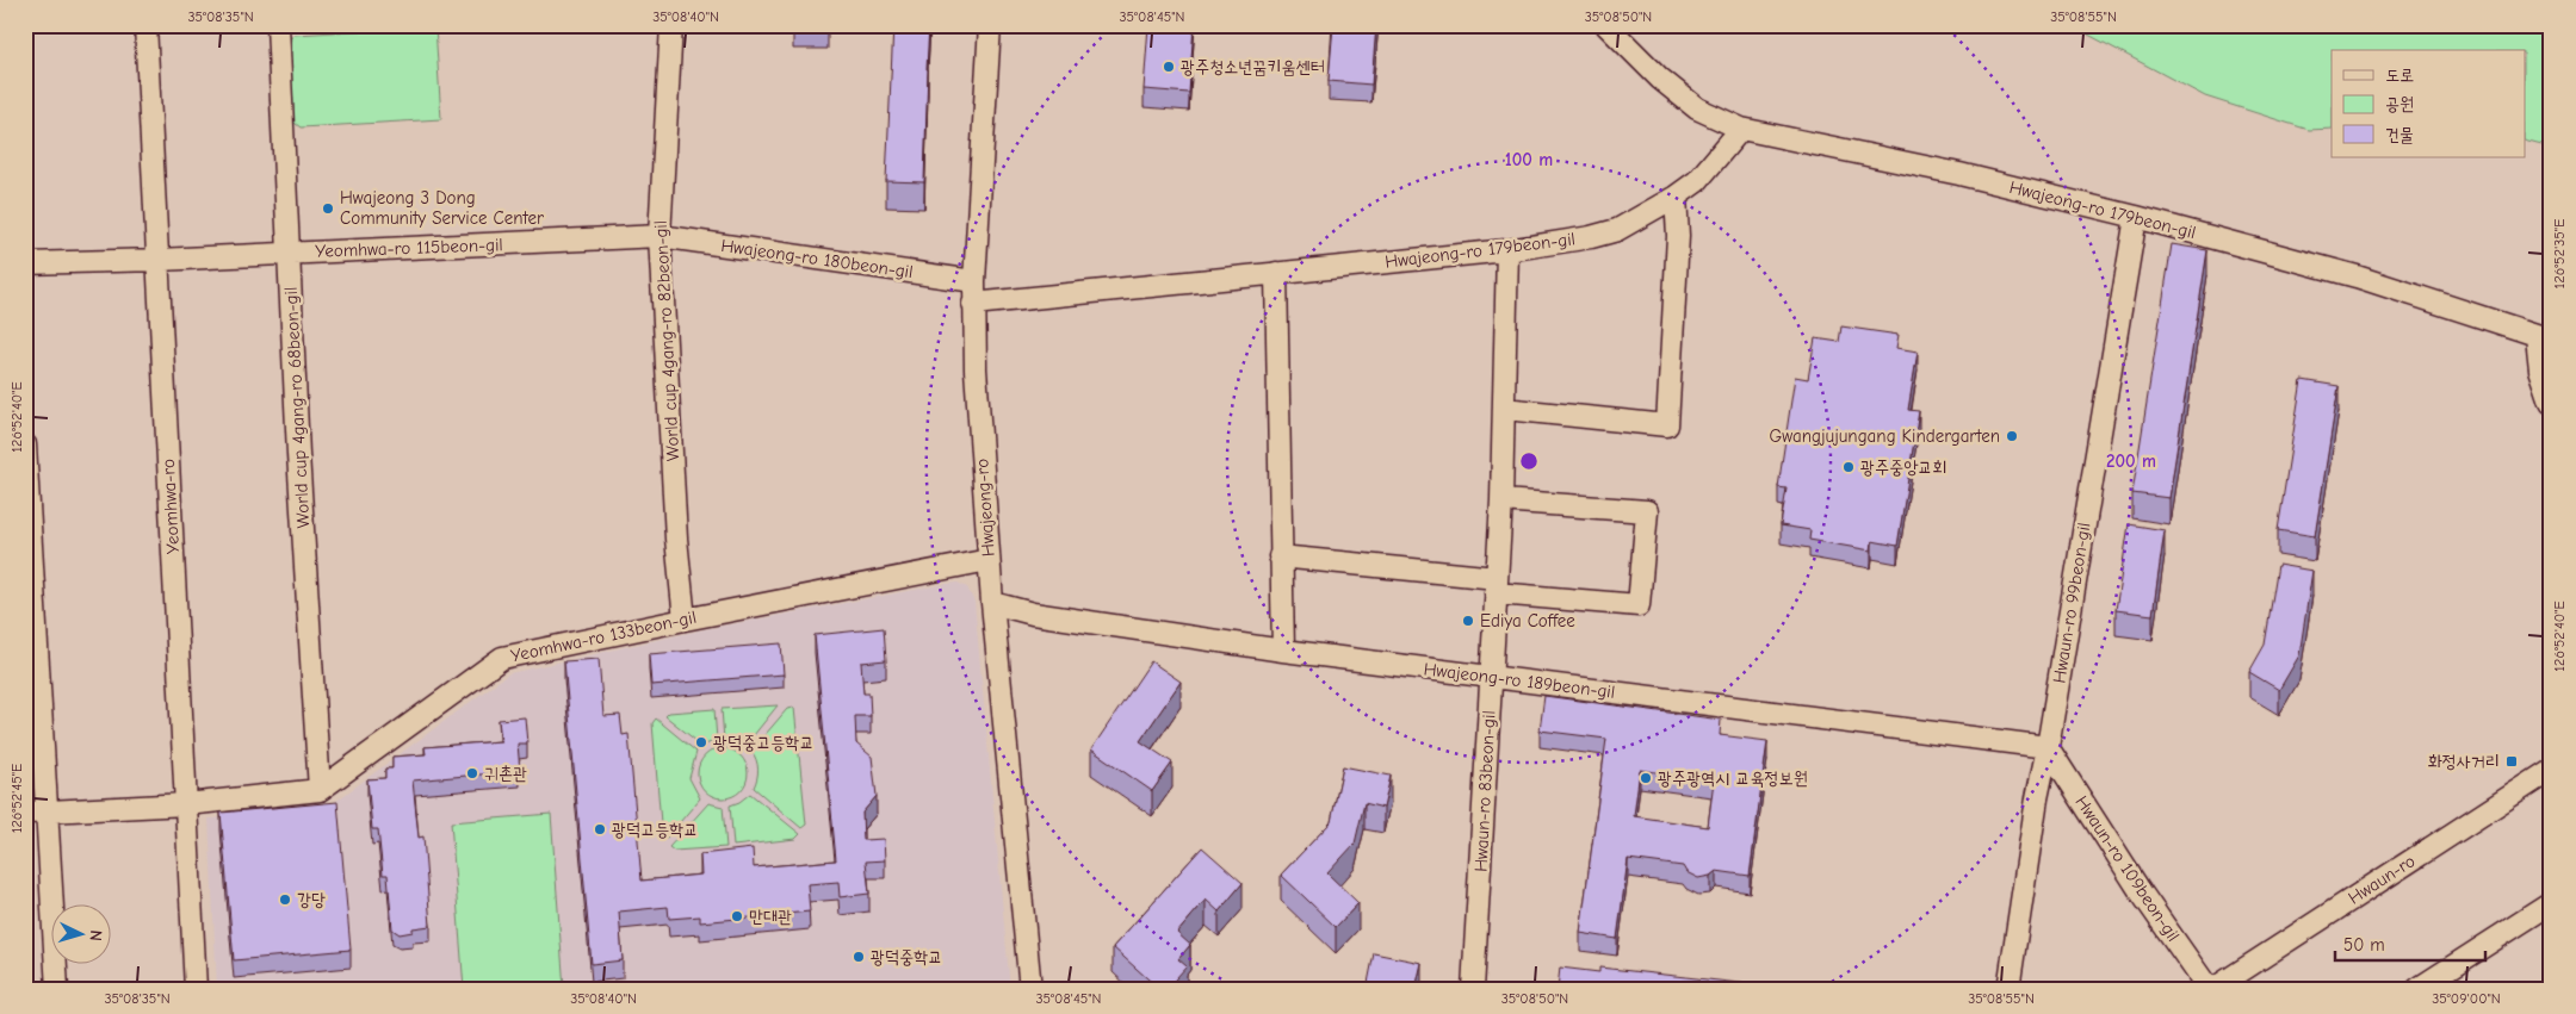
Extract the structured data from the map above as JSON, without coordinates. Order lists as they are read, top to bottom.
{
  "streets": {
    "street": [
      "Hwajeong-ro 179beon-gil",
      "Yeomhwa-ro 115beon-gil",
      "Hwajeong-ro 180beon-gil",
      "World cup 4gang-ro 82beon-gil",
      "World cup 4gang-ro 68beon-gil",
      "Yeomhwa-ro",
      "Hwajeong-ro",
      "Hwaun-ro 99beon-gil",
      "Yeomhwa-ro 133beon-gil",
      "Hwajeong-ro 189beon-gil",
      "Hwaun-ro 83beon-gil",
      "Hwaun-ro 109beon-gil",
      "Hwaun-ro"
    ]
  },
  "crossings": [
    ["Hwajeong-ro 179beon-gil", "Hwajeong-ro"],
    ["Hwajeong-ro 179beon-gil", "Hwaun-ro 99beon-gil"],
    ["Hwajeong-ro 179beon-gil", "Hwaun-ro 83beon-gil"],
    ["Yeomhwa-ro 115beon-gil", "Hwajeong-ro 180beon-gil"],
    ["Yeomhwa-ro 115beon-gil", "World cup 4gang-ro 82beon-gil"],
    ["Yeomhwa-ro 115beon-gil", "World cup 4gang-ro 68beon-gil"],
    ["Yeomhwa-ro 115beon-gil", "Yeomhwa-ro"],
    ["Hwajeong-ro 180beon-gil", "World cup 4gang-ro 82beon-gil"],
    ["Hwajeong-ro 180beon-gil", "Hwajeong-ro"],
    ["World cup 4gang-ro 82beon-gil", "Yeomhwa-ro 133beon-gil"],
    ["World cup 4gang-ro 68beon-gil", "Yeomhwa-ro 133beon-gil"],
    ["Yeomhwa-ro", "Yeomhwa-ro 133beon-gil"],
    ["Hwajeong-ro", "Yeomhwa-ro 133beon-gil"],
    ["Hwajeong-ro", "Hwajeong-ro 189beon-gil"],
    ["Hwaun-ro 99beon-gil", "Hwajeong-ro 189beon-gil"],
    ["Hwaun-ro 99beon-gil", "Hwaun-ro 109beon-gil"],
    ["Hwajeong-ro 189beon-gil", "Hwaun-ro 83beon-gil"],
    ["Hwajeong-ro 189beon-gil", "Hwaun-ro 109beon-gil"],
    ["Hwaun-ro 109beon-gil", "Hwaun-ro"]
  ],
  "places": {
    "other": [
      "광주청소년꿈키움센터",
      "Hwajeong 3 Dong Community Service Center",
      "Gwangjujungang Kindergarten",
      "광주중앙교회",
      "Ediya Coffee",
      "광덕중고등학교",
      "귀촌관",
      "광주광역시 교육정보원",
      "광덕고등학교",
      "강당",
      "만대관",
      "광덕중학교"
    ],
    "transit": ["화정사거리"]
  },
  "legend": ["도로", "공원", "건물"],
  "scale_bar": "50 m",
  "north": "right",
  "coordinates": [
    "35°08'35\"N",
    "35°08'40\"N",
    "35°08'45\"N",
    "35°08'50\"N",
    "35°08'55\"N",
    "126°52'35\"E",
    "126°52'40\"E",
    "126°52'45\"E",
    "35°09'00\"N"
  ],
  "rings": ["100 m", "200 m"]
}
